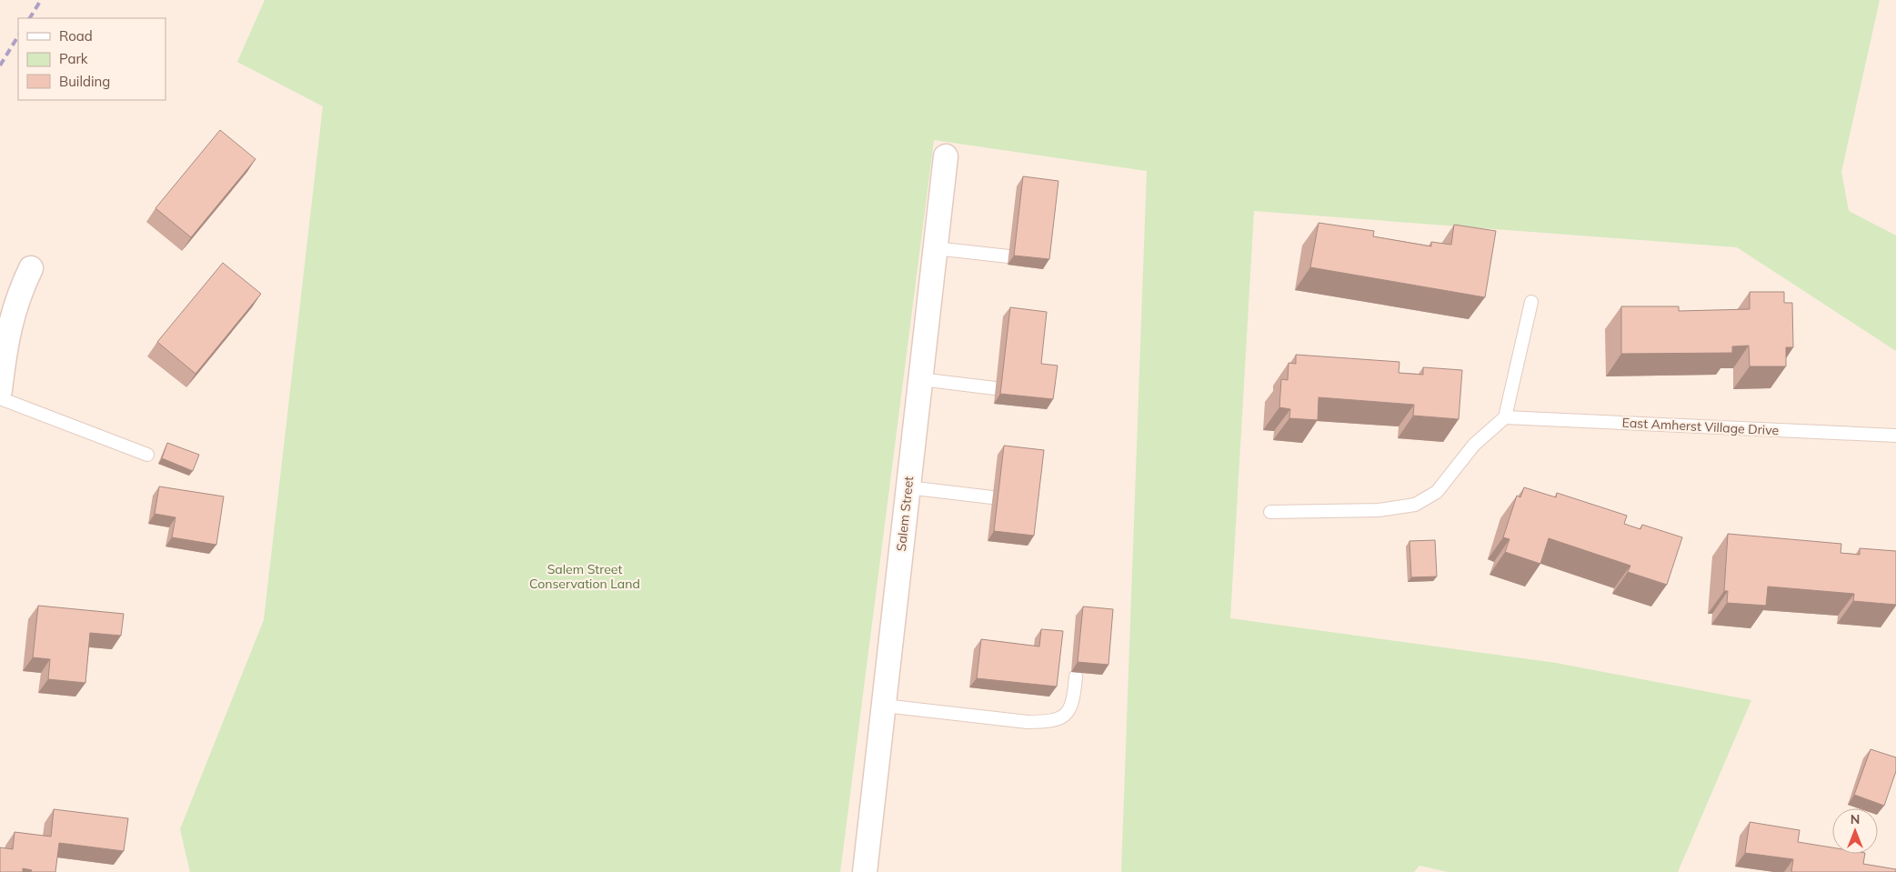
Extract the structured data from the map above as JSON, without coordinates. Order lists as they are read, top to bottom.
{
  "streets": {
    "street": ["Salem Street"],
    "lane": ["East Amherst Village Drive"]
  },
  "parks": ["Salem Street Conservation Land"],
  "legend": ["Road", "Park", "Building"],
  "north": "top"
}
